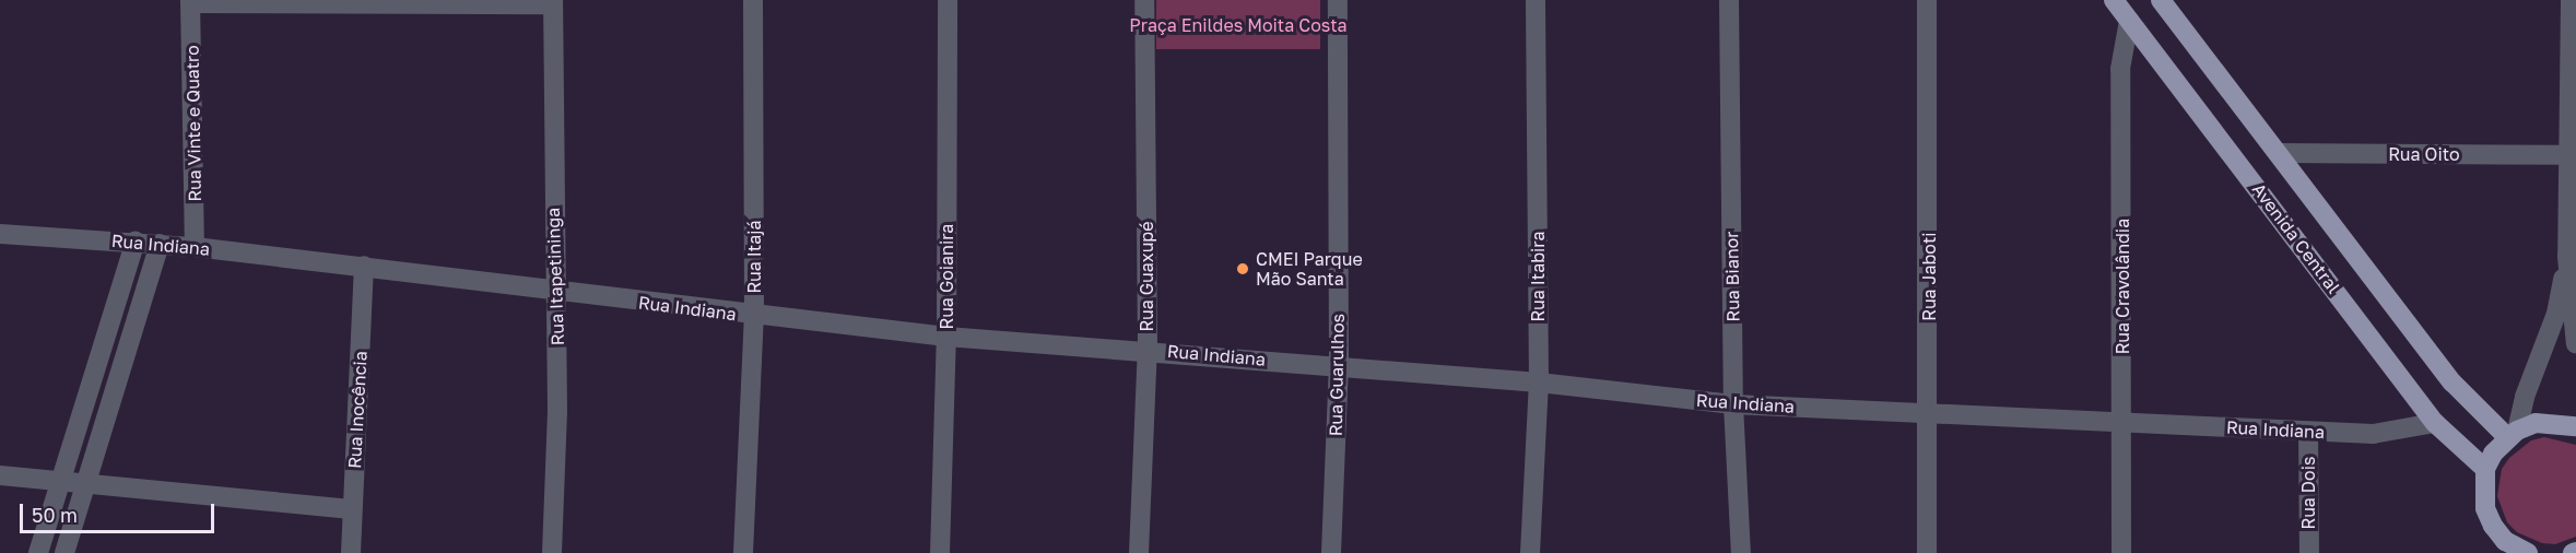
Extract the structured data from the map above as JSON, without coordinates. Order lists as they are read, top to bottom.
{
  "streets": {
    "main road": ["Avenida Central"],
    "street": [
      "Rua Vinte e Quatro",
      "Rua Oito",
      "Rua Indiana",
      "Rua Itajá",
      "Rua Itapetininga",
      "Rua Goianira",
      "Rua Guaxupé",
      "Rua Itabira",
      "Rua Bianor",
      "Rua Jaboti",
      "Rua Cravolândia",
      "Rua Guarulhos",
      "Rua Inocência",
      "Rua Dois"
    ]
  },
  "crossings": [
    ["Rua Vinte e Quatro", "Rua Indiana"],
    ["Rua Oito", "Avenida Central"],
    ["Avenida Central", "Rua Indiana"],
    ["Avenida Central", "Rua Cravolândia"],
    ["Rua Indiana", "Rua Itajá"],
    ["Rua Indiana", "Rua Itapetininga"],
    ["Rua Indiana", "Rua Goianira"],
    ["Rua Indiana", "Rua Guaxupé"],
    ["Rua Indiana", "Rua Itabira"],
    ["Rua Indiana", "Rua Bianor"],
    ["Rua Indiana", "Rua Jaboti"],
    ["Rua Indiana", "Rua Cravolândia"],
    ["Rua Indiana", "Rua Guarulhos"],
    ["Rua Indiana", "Rua Inocência"],
    ["Rua Indiana", "Rua Dois"]
  ],
  "parks": ["Praça Enildes Moita Costa"],
  "places": ["CMEI Parque Mão Santa"],
  "scale_bar": "50 m"
}
